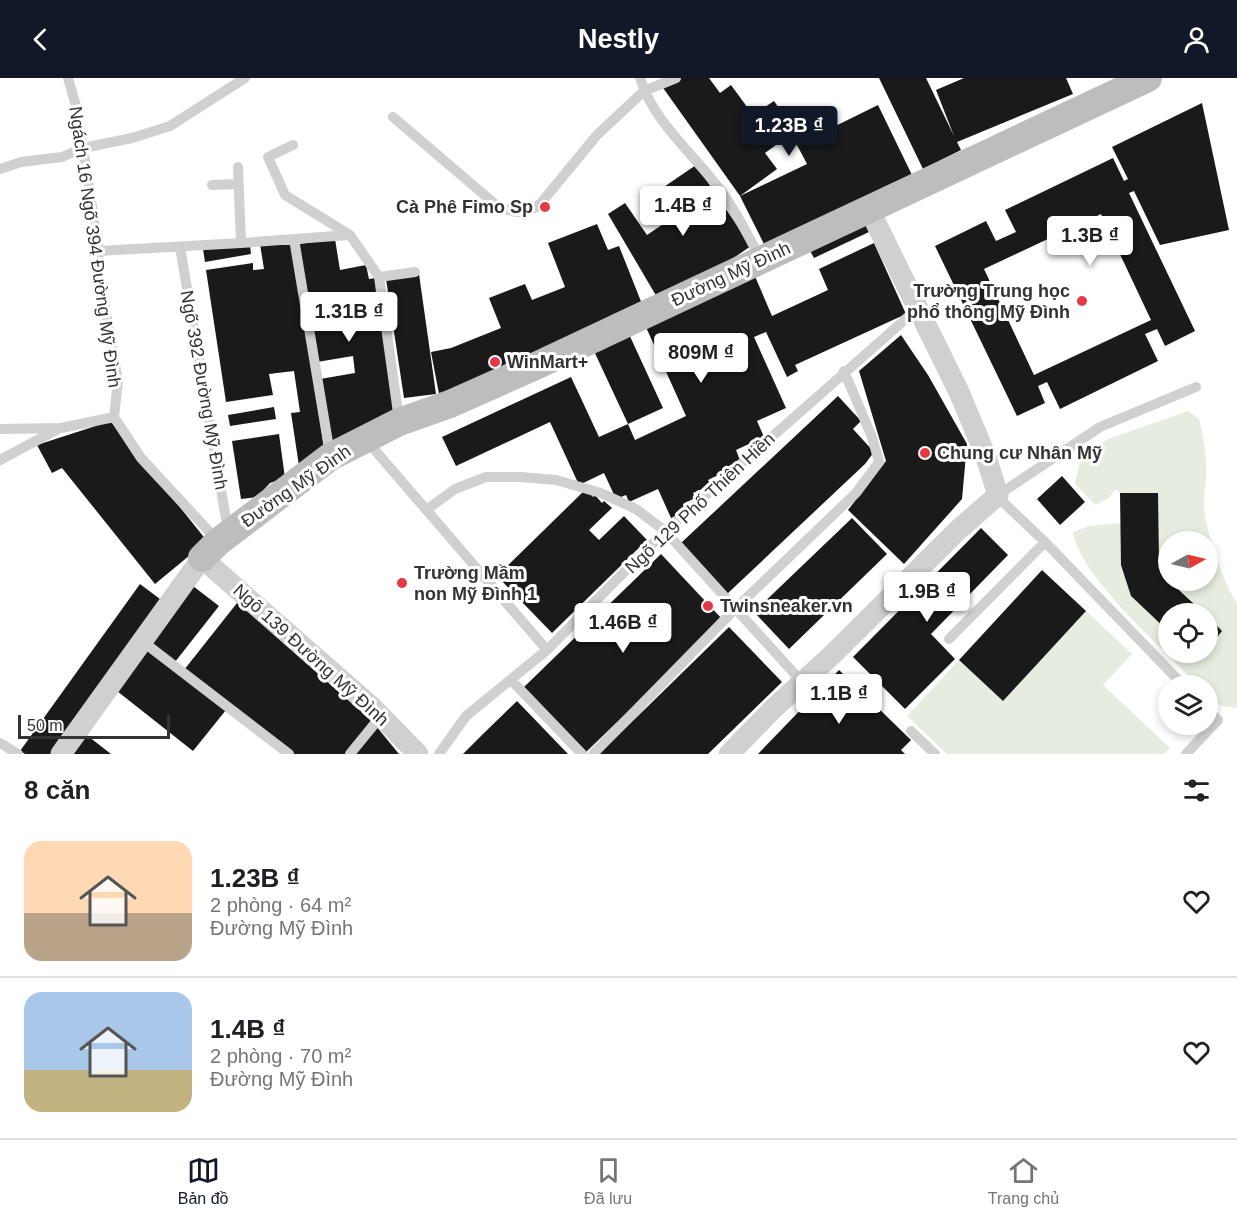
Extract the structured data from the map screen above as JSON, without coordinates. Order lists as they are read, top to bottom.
{
  "streets": {
    "street": ["Đường Mỹ Đình", "Ngõ 139 Đường Mỹ Đình"],
    "lane": ["Ngách 16 Ngõ 394 Đường Mỹ Đình", "Ngõ 392 Đường Mỹ Đình", "Ngõ 129 Phố Thiên Hiền"]
  },
  "crossings": [
    ["Đường Mỹ Đình", "Ngõ 392 Đường Mỹ Đình"],
    ["Đường Mỹ Đình", "Ngõ 139 Đường Mỹ Đình"],
    ["Ngõ 392 Đường Mỹ Đình", "Ngõ 139 Đường Mỹ Đình"]
  ],
  "places": [
    "Cà Phê Fimo Sp",
    "Trường Trung học phổ thông Mỹ Đình",
    "WinMart+",
    "Chung cư Nhân Mỹ",
    "Trường Mầm non Mỹ Đình 1",
    "Twinsneaker.vn"
  ],
  "scale_bar": "50 m",
  "north": "right",
  "page": {
    "header": "Nestly",
    "price": [
      "1.23B ₫",
      "1.4B ₫",
      "1.3B ₫",
      "1.31B ₫",
      "809M ₫",
      "1.9B ₫",
      "1.46B ₫",
      "1.1B ₫"
    ],
    "scale": "50 m",
    "heading": "8 căn",
    "list": [
      {
        "name": "1.23B ₫",
        "note": "2 phòng · 64 m² · Đường Mỹ Đình"
      },
      {
        "name": "1.4B ₫",
        "note": "2 phòng · 70 m² · Đường Mỹ Đình"
      }
    ],
    "tabs": ["Bản đồ", "Đã lưu", "Trang chủ"]
  }
}
